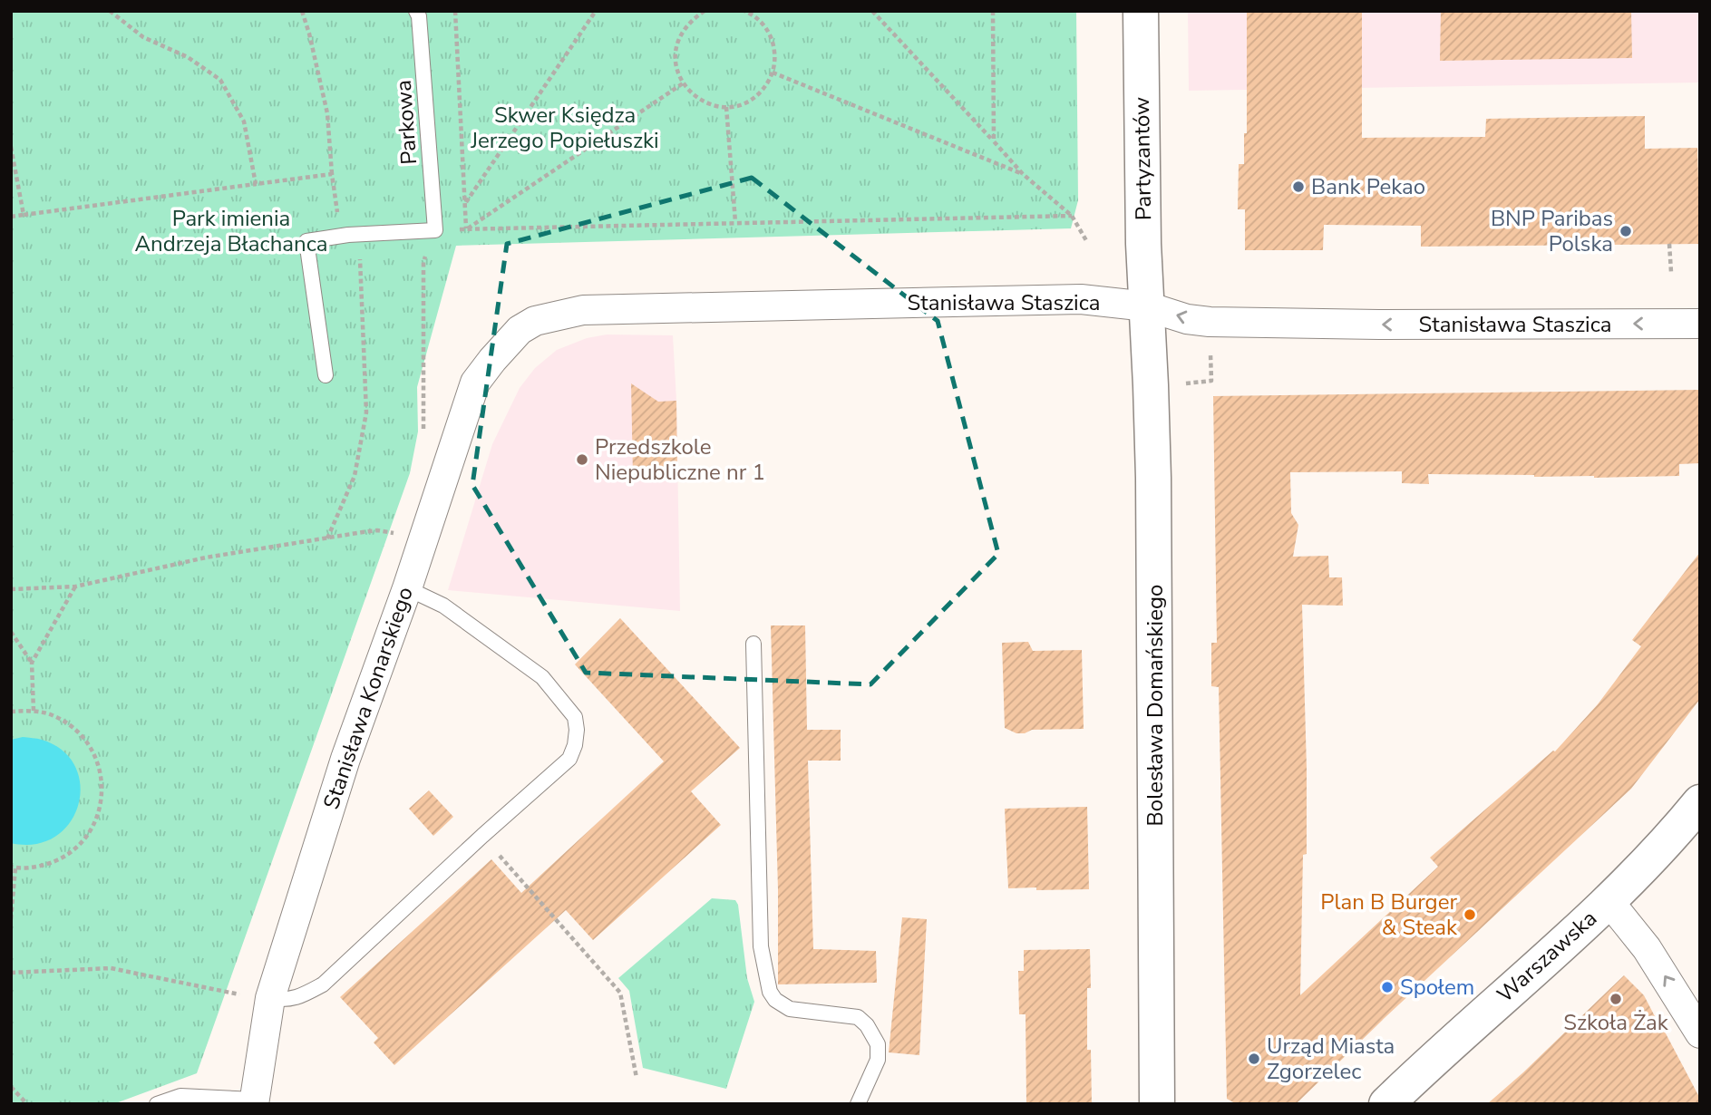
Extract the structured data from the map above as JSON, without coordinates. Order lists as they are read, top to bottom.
{
  "streets": {
    "street": [
      "Partyzantów",
      "Stanisława Staszica",
      "Stanisława Konarskiego",
      "Bolesława Domańskiego",
      "Warszawska"
    ],
    "lane": ["Parkowa"]
  },
  "crossings": [
    ["Partyzantów", "Stanisława Staszica"],
    ["Partyzantów", "Bolesława Domańskiego"],
    ["Stanisława Staszica", "Stanisława Konarskiego"],
    ["Stanisława Staszica", "Bolesława Domańskiego"]
  ],
  "one_way": ["Stanisława Staszica"],
  "parks": ["Skwer Księdza Jerzego Popiełuszki", "Park imienia Andrzeja Błachanca"],
  "places": [
    "Bank Pekao",
    "BNP Paribas Polska",
    "Przedszkole Niepubliczne nr 1",
    "Plan B Burger & Steak",
    "Społem",
    "Szkoła Żak",
    "Urząd Miasta Zgorzelec"
  ]
}
